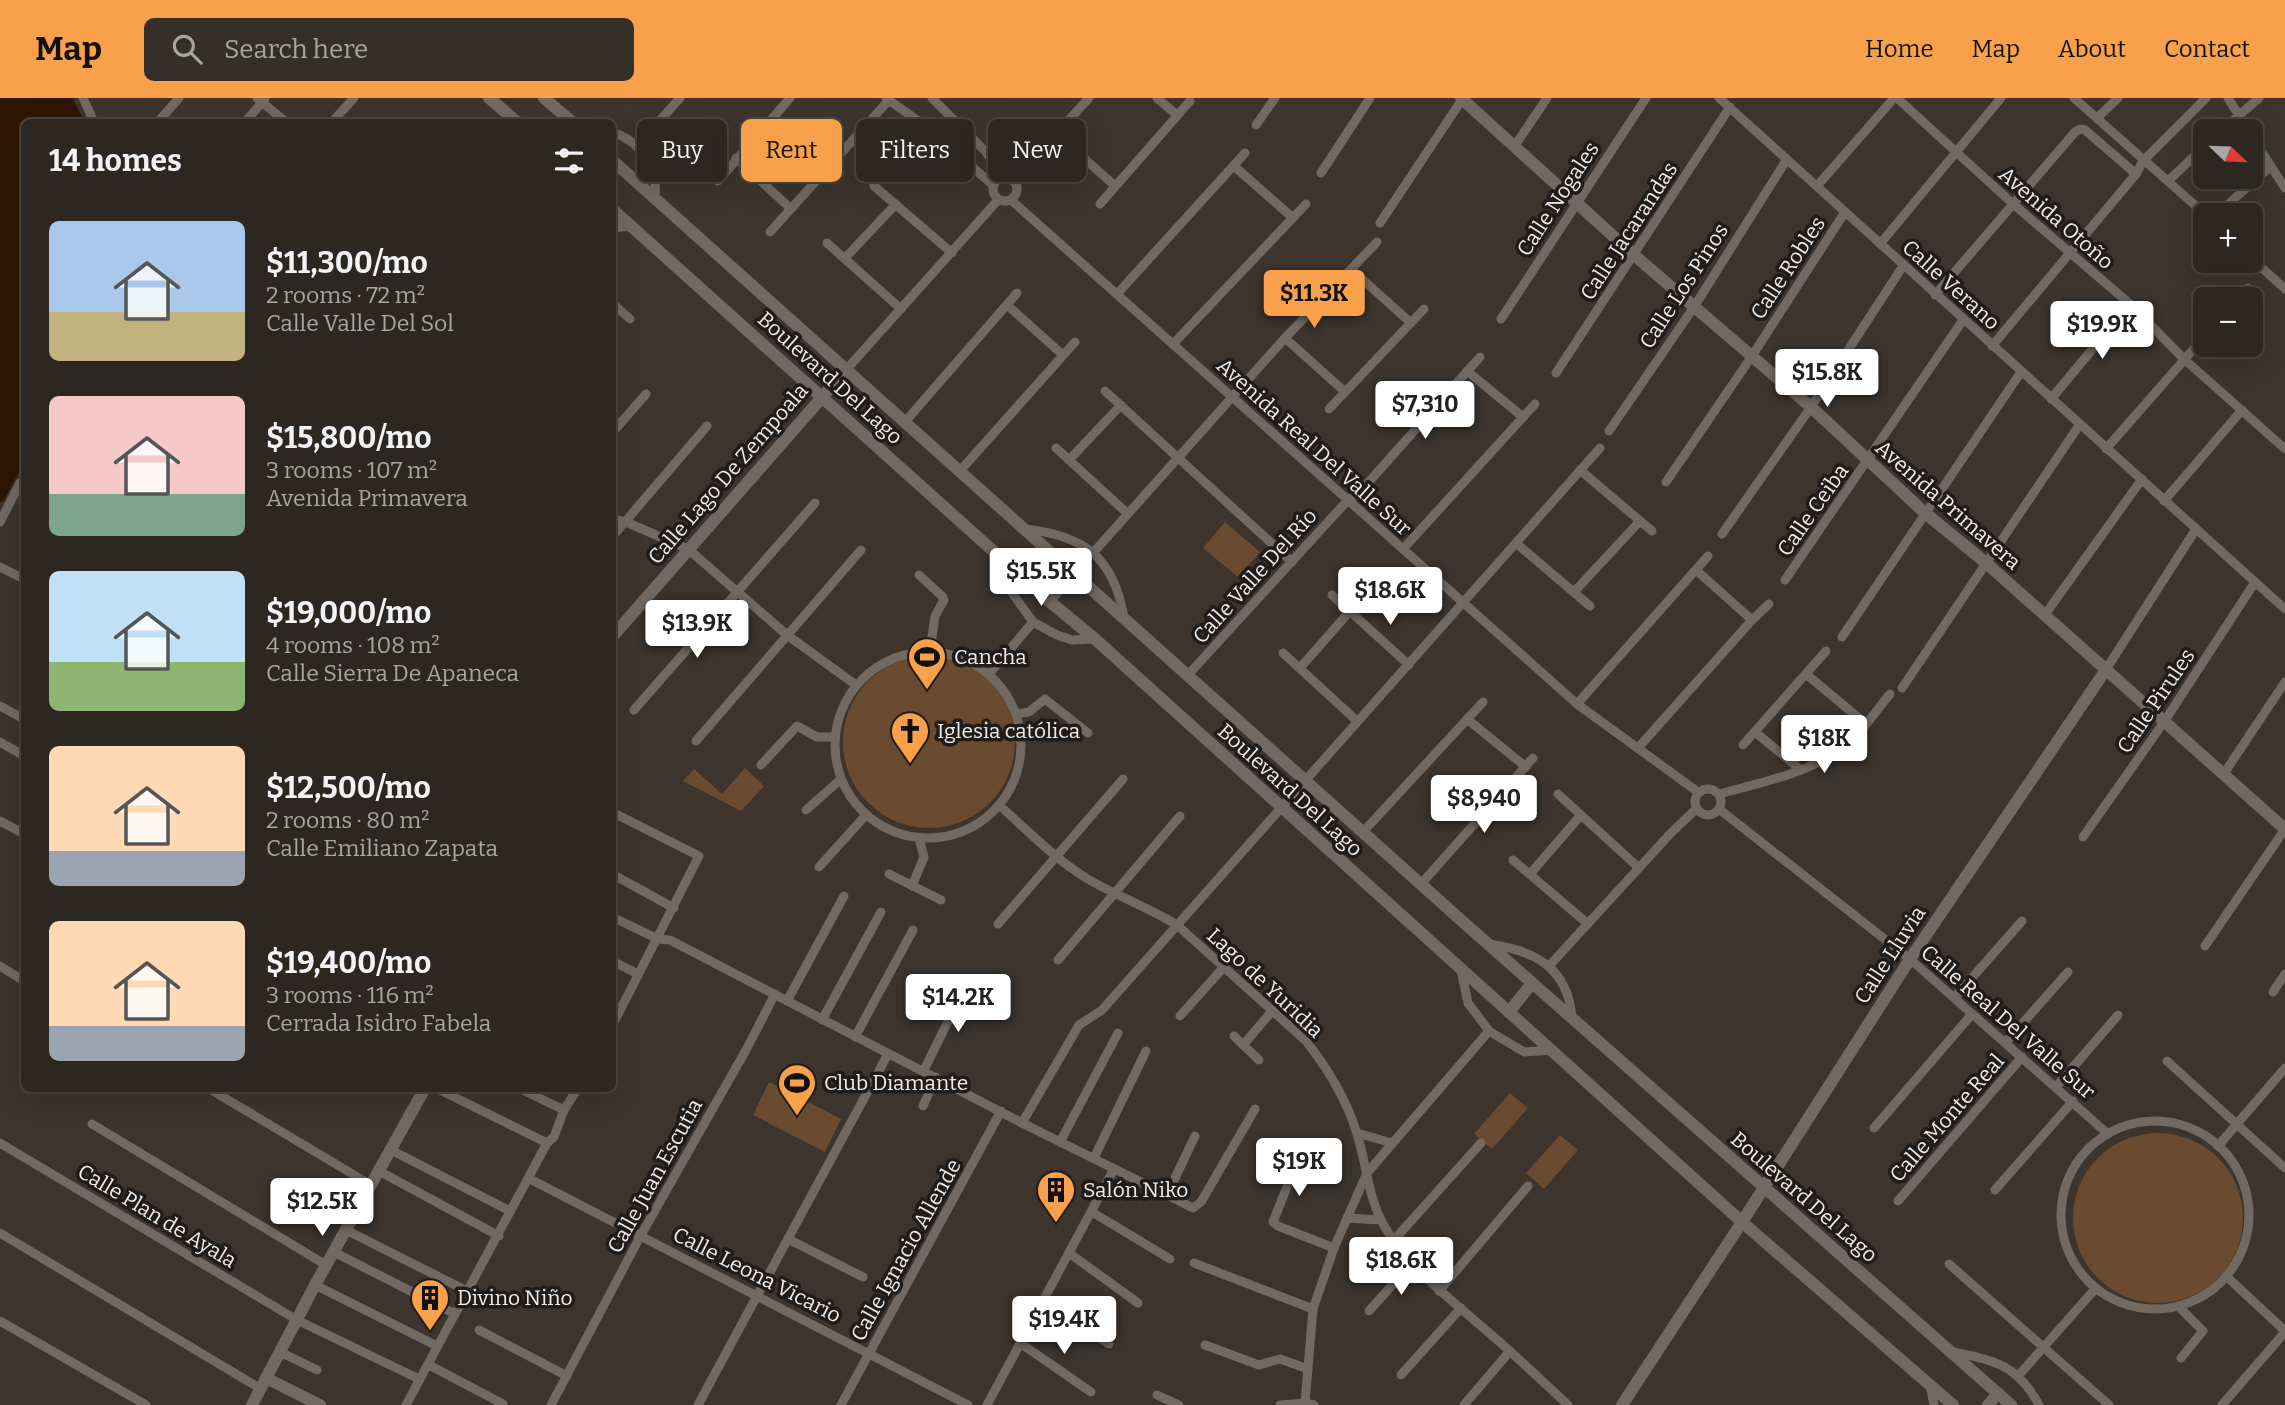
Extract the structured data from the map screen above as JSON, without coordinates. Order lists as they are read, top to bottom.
{
  "streets": {
    "street": [
      "Calle Nogales",
      "Avenida Otoño",
      "Calle Jacarandas",
      "Calle Robles",
      "Calle Verano",
      "Calle Los Pinos",
      "Boulevard Del Lago",
      "Avenida Real Del Valle Sur",
      "Calle Lago De Zempoala",
      "Avenida Primavera",
      "Calle Ceiba",
      "Calle Valle Del Río",
      "Calle Pirules",
      "Calle Lluvia",
      "Lago de Yuridia",
      "Calle Real Del Valle Sur",
      "Calle Monte Real",
      "Calle Juan Escutia",
      "Calle Plan de Ayala",
      "Calle Ignacio Allende",
      "Calle Leona Vicario"
    ]
  },
  "crossings": [
    ["Calle Nogales", "Avenida Primavera"],
    ["Calle Jacarandas", "Calle Verano"],
    ["Calle Jacarandas", "Avenida Primavera"],
    ["Calle Robles", "Calle Verano"],
    ["Calle Robles", "Avenida Primavera"],
    ["Calle Verano", "Calle Los Pinos"],
    ["Calle Verano", "Calle Ceiba"],
    ["Calle Verano", "Calle Pirules"],
    ["Calle Verano", "Calle Lluvia"],
    ["Calle Los Pinos", "Avenida Primavera"],
    ["Boulevard Del Lago", "Calle Lago De Zempoala"],
    ["Boulevard Del Lago", "Calle Valle Del Río"],
    ["Boulevard Del Lago", "Calle Lluvia"],
    ["Avenida Real Del Valle Sur", "Calle Valle Del Río"],
    ["Avenida Real Del Valle Sur", "Calle Real Del Valle Sur"],
    ["Avenida Primavera", "Calle Ceiba"],
    ["Avenida Primavera", "Calle Pirules"],
    ["Avenida Primavera", "Calle Lluvia"],
    ["Calle Lluvia", "Calle Real Del Valle Sur"],
    ["Calle Real Del Valle Sur", "Calle Monte Real"],
    ["Calle Juan Escutia", "Calle Leona Vicario"],
    ["Calle Ignacio Allende", "Calle Leona Vicario"]
  ],
  "places": {
    "sports": ["Cancha", "Club Diamante"],
    "church": ["Iglesia católica"],
    "building": ["Salón Niko", "Divino Niño"]
  },
  "north": "bottom right",
  "page": {
    "header": "Map",
    "search": "Search here",
    "nav": [
      "Home",
      "Map",
      "About",
      "Contact"
    ],
    "map_buttons": ["+", "−"],
    "chip": [
      "Buy",
      "Rent",
      "Filters",
      "New"
    ],
    "heading": "14 homes",
    "list": [
      {
        "name": "$11,300/mo",
        "note": "2 rooms · 72 m² · Calle Valle Del Sol"
      },
      {
        "name": "$15,800/mo",
        "note": "3 rooms · 107 m² · Avenida Primavera"
      },
      {
        "name": "$19,000/mo",
        "note": "4 rooms · 108 m² · Calle Sierra De Apaneca"
      },
      {
        "name": "$12,500/mo",
        "note": "2 rooms · 80 m² · Calle Emiliano Zapata"
      },
      {
        "name": "$19,400/mo",
        "note": "3 rooms · 116 m² · Cerrada Isidro Fabela"
      }
    ],
    "price": [
      "$11.3K",
      "$19.9K",
      "$15.8K",
      "$7,310",
      "$15.5K",
      "$18.6K",
      "$13.9K",
      "$18K",
      "$8,940",
      "$14.2K",
      "$19K",
      "$12.5K",
      "$18.6K",
      "$19.4K"
    ]
  }
}
